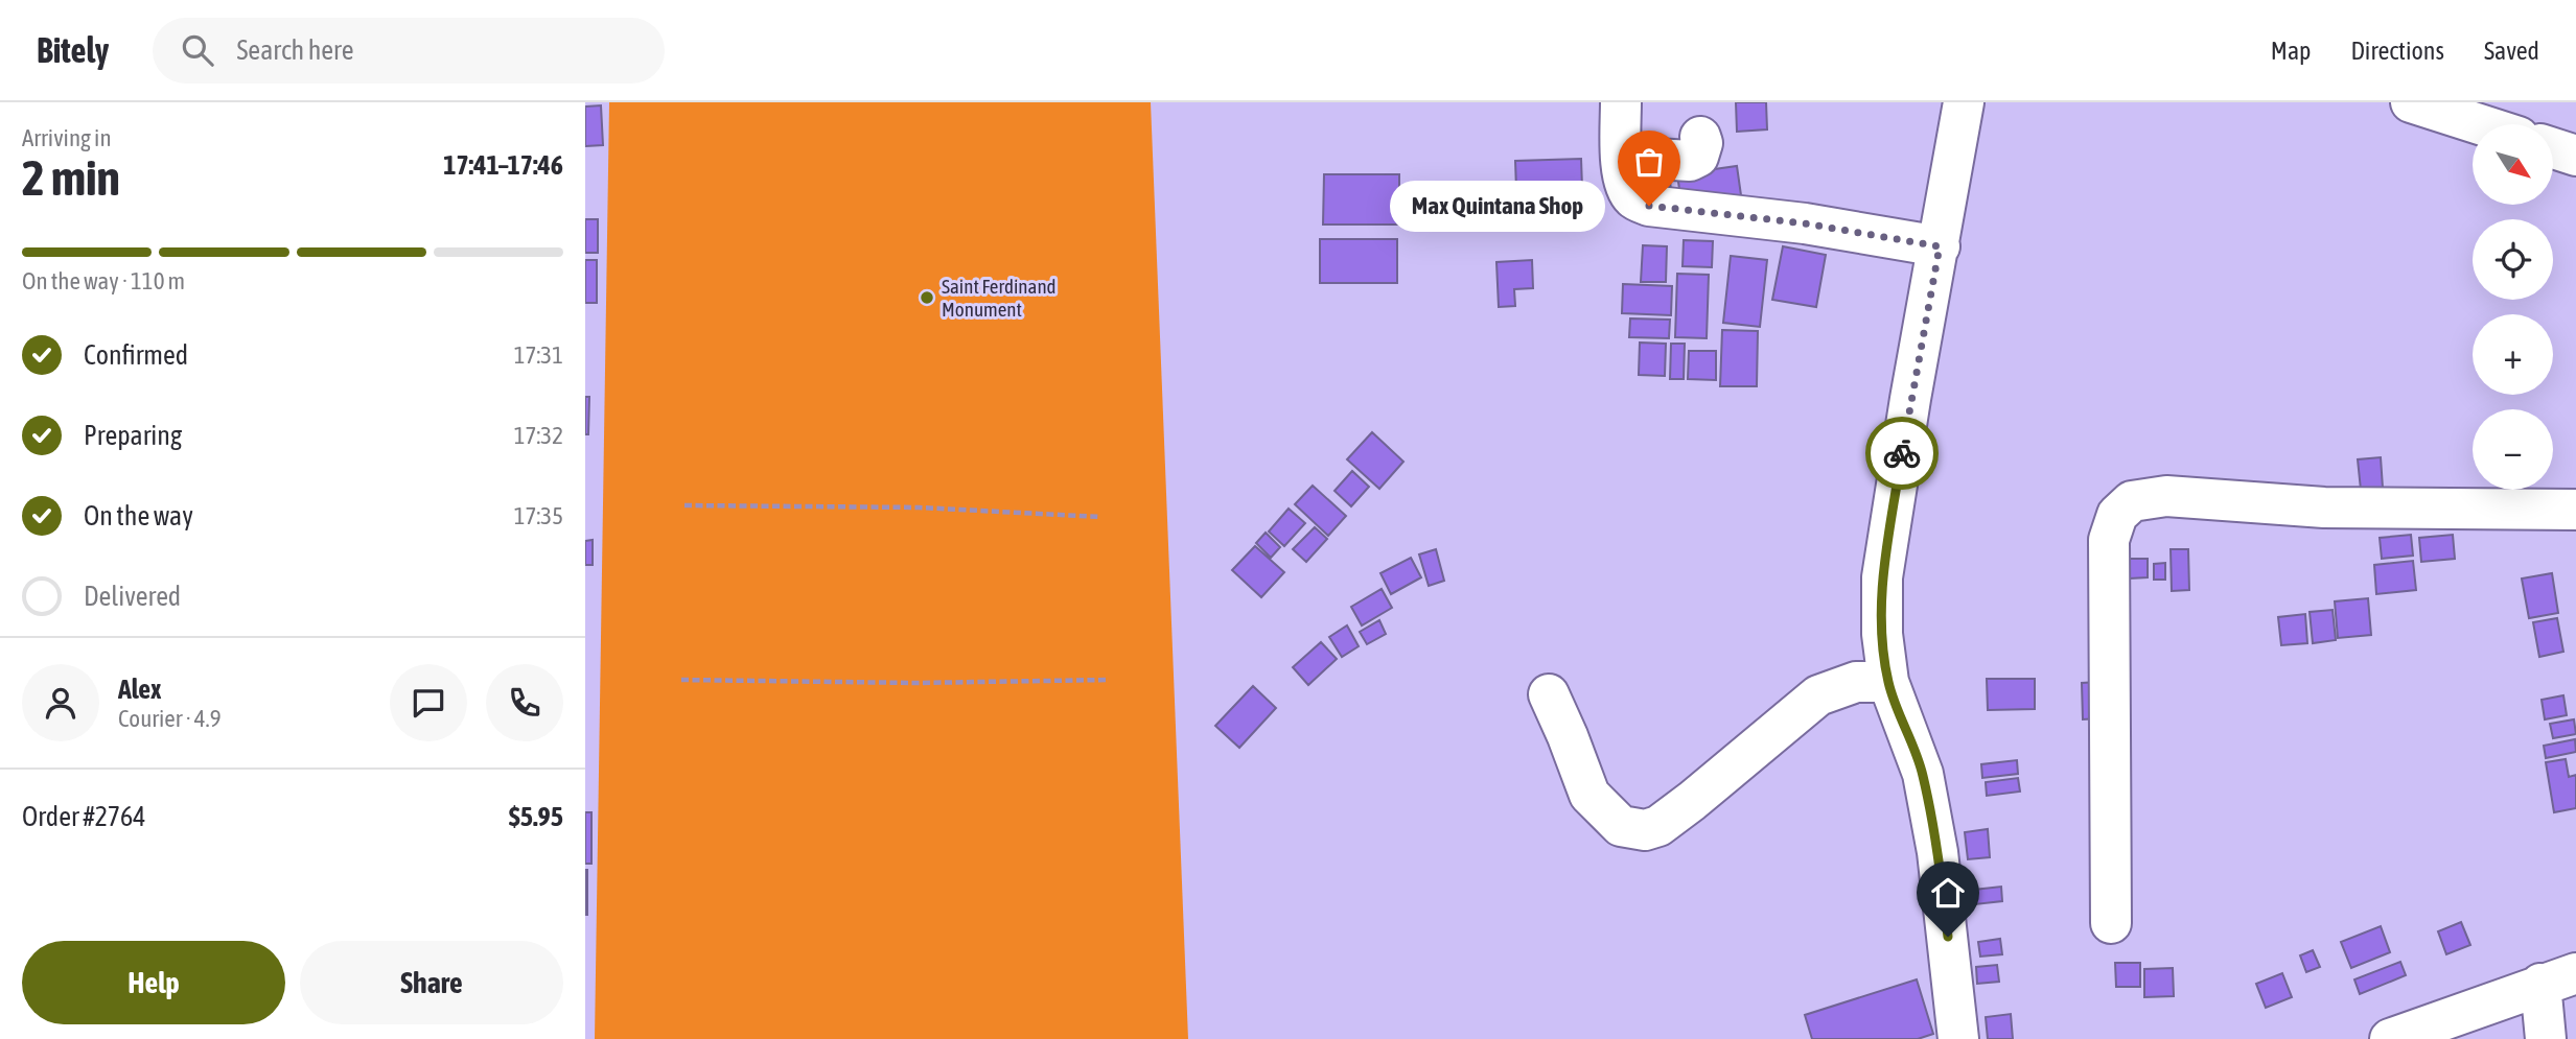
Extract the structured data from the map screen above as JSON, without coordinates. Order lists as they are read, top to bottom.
{
  "places": ["Max Quintana Shop", "Saint Ferdinand Monument"],
  "north": "bottom right",
  "page": {
    "header": "Bitely",
    "search": "Search here",
    "nav": ["Map", "Directions", "Saved"],
    "heading": ["2 min", "Arriving in", "17:41–17:46"],
    "panel": [
      "Alex",
      "Courier · 4.9",
      "Order #2764",
      "$5.95"
    ],
    "map_buttons": ["+", "−"],
    "bubble": "Max Quintana Shop",
    "bar": "On the way · 110 m",
    "list": [
      ["Confirmed", "17:31"],
      ["Preparing", "17:32"],
      ["On the way", "17:35"],
      "Delivered"
    ],
    "buttons": ["Help", "Share"]
  }
}
